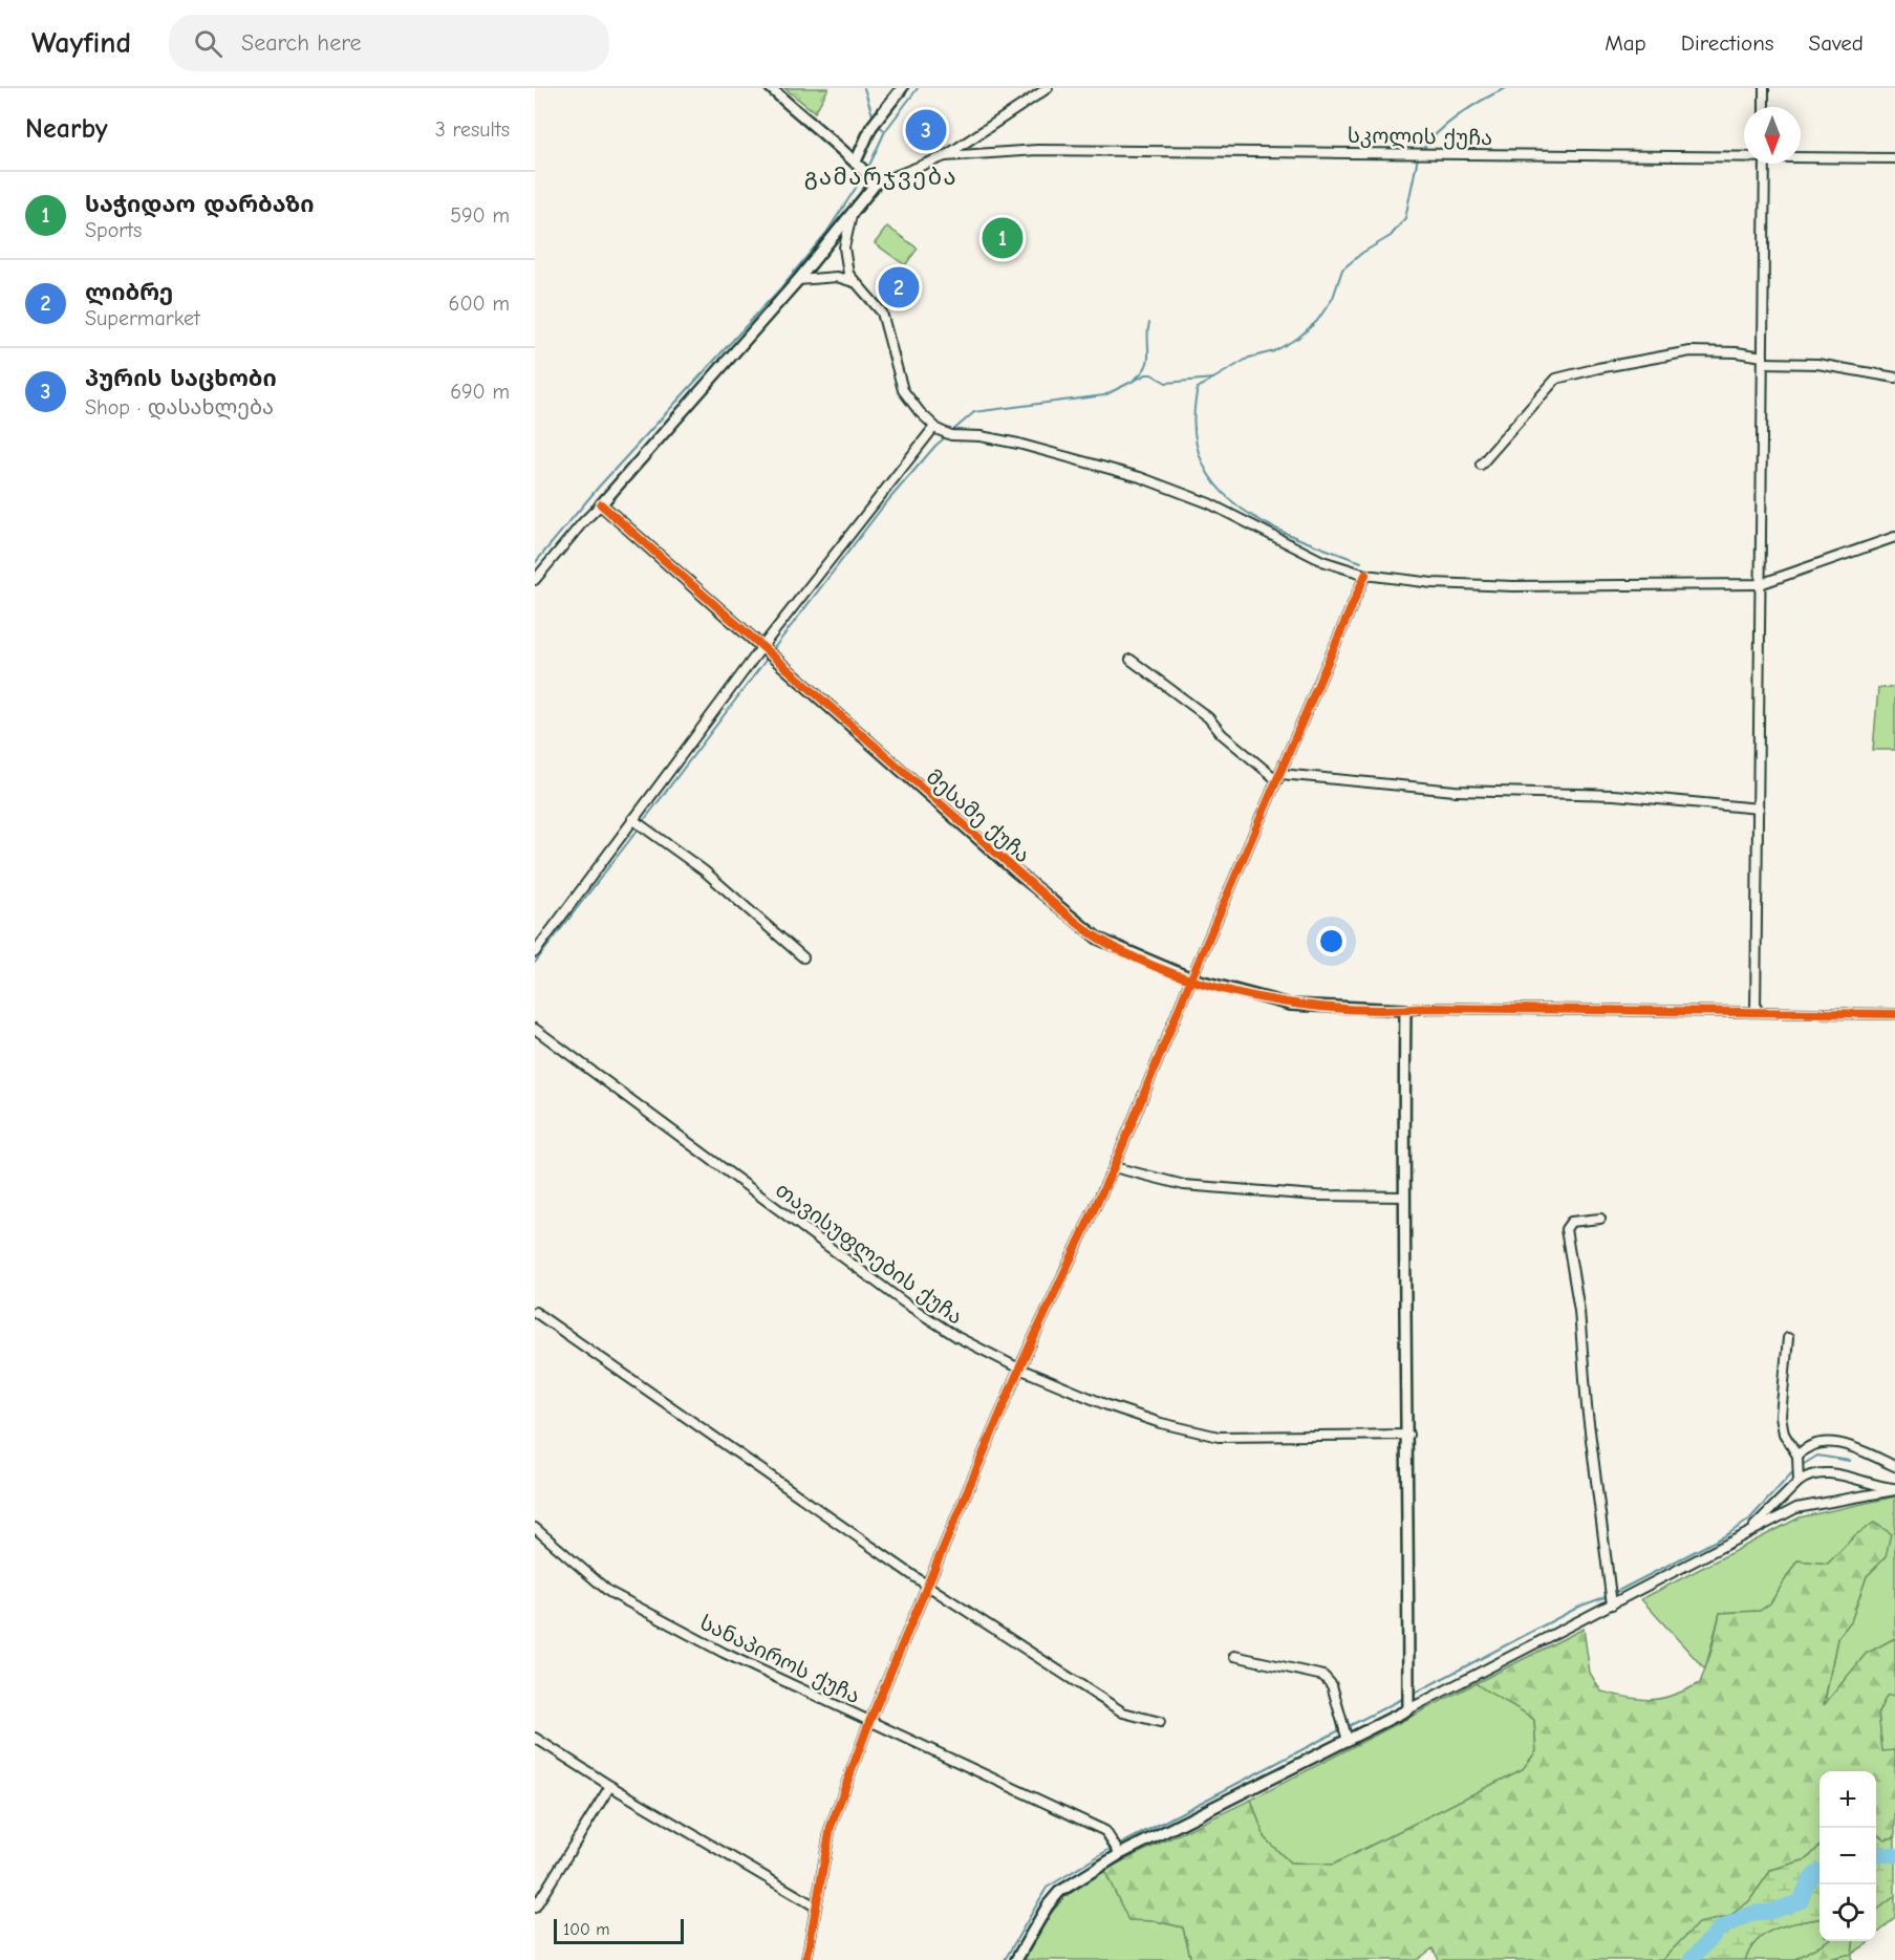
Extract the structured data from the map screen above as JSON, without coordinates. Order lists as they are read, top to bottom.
{
  "streets": {
    "street": [
      "სკოლის ქუჩა",
      "მესამე ქუჩა",
      "თავისუფლების ქუჩა",
      "სანაპიროს ქუჩა"
    ]
  },
  "districts": ["გამარჯვება"],
  "scale_bar": "100 m",
  "north": "bottom",
  "page": {
    "header": "Wayfind",
    "search": "Search here",
    "nav": ["Map", "Directions", "Saved"],
    "heading": ["Nearby", "3 results"],
    "pins": ["3", "1", "2"],
    "list": [
      {
        "mark": "1",
        "name": "საჭიდაო დარბაზი",
        "note": "Sports",
        "value": "590 m"
      },
      {
        "mark": "2",
        "name": "ლიბრე",
        "note": "Supermarket",
        "value": "600 m"
      },
      {
        "mark": "3",
        "name": "პურის საცხობი",
        "note": "Shop · დასახლება",
        "value": "690 m"
      }
    ],
    "map_buttons": ["+", "−"],
    "scale": "100 m"
  }
}
